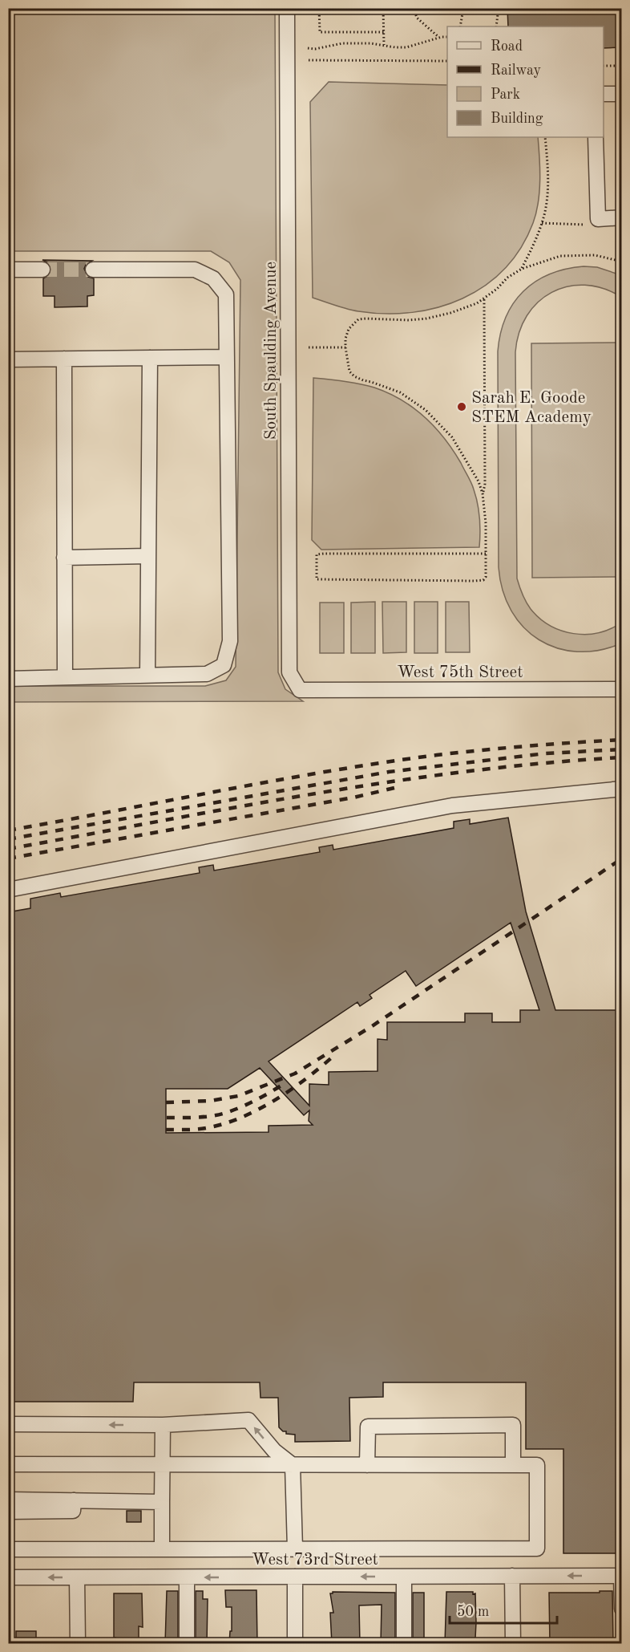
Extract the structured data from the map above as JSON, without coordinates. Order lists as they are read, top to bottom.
{
  "streets": {
    "street": ["South Spaulding Avenue", "West 75th Street", "West 73rd Street"]
  },
  "crossings": [
    ["South Spaulding Avenue", "West 75th Street"]
  ],
  "places": ["Sarah E. Goode STEM Academy"],
  "legend": [
    "Road",
    "Railway",
    "Park",
    "Building"
  ],
  "scale_bar": "50 m"
}
